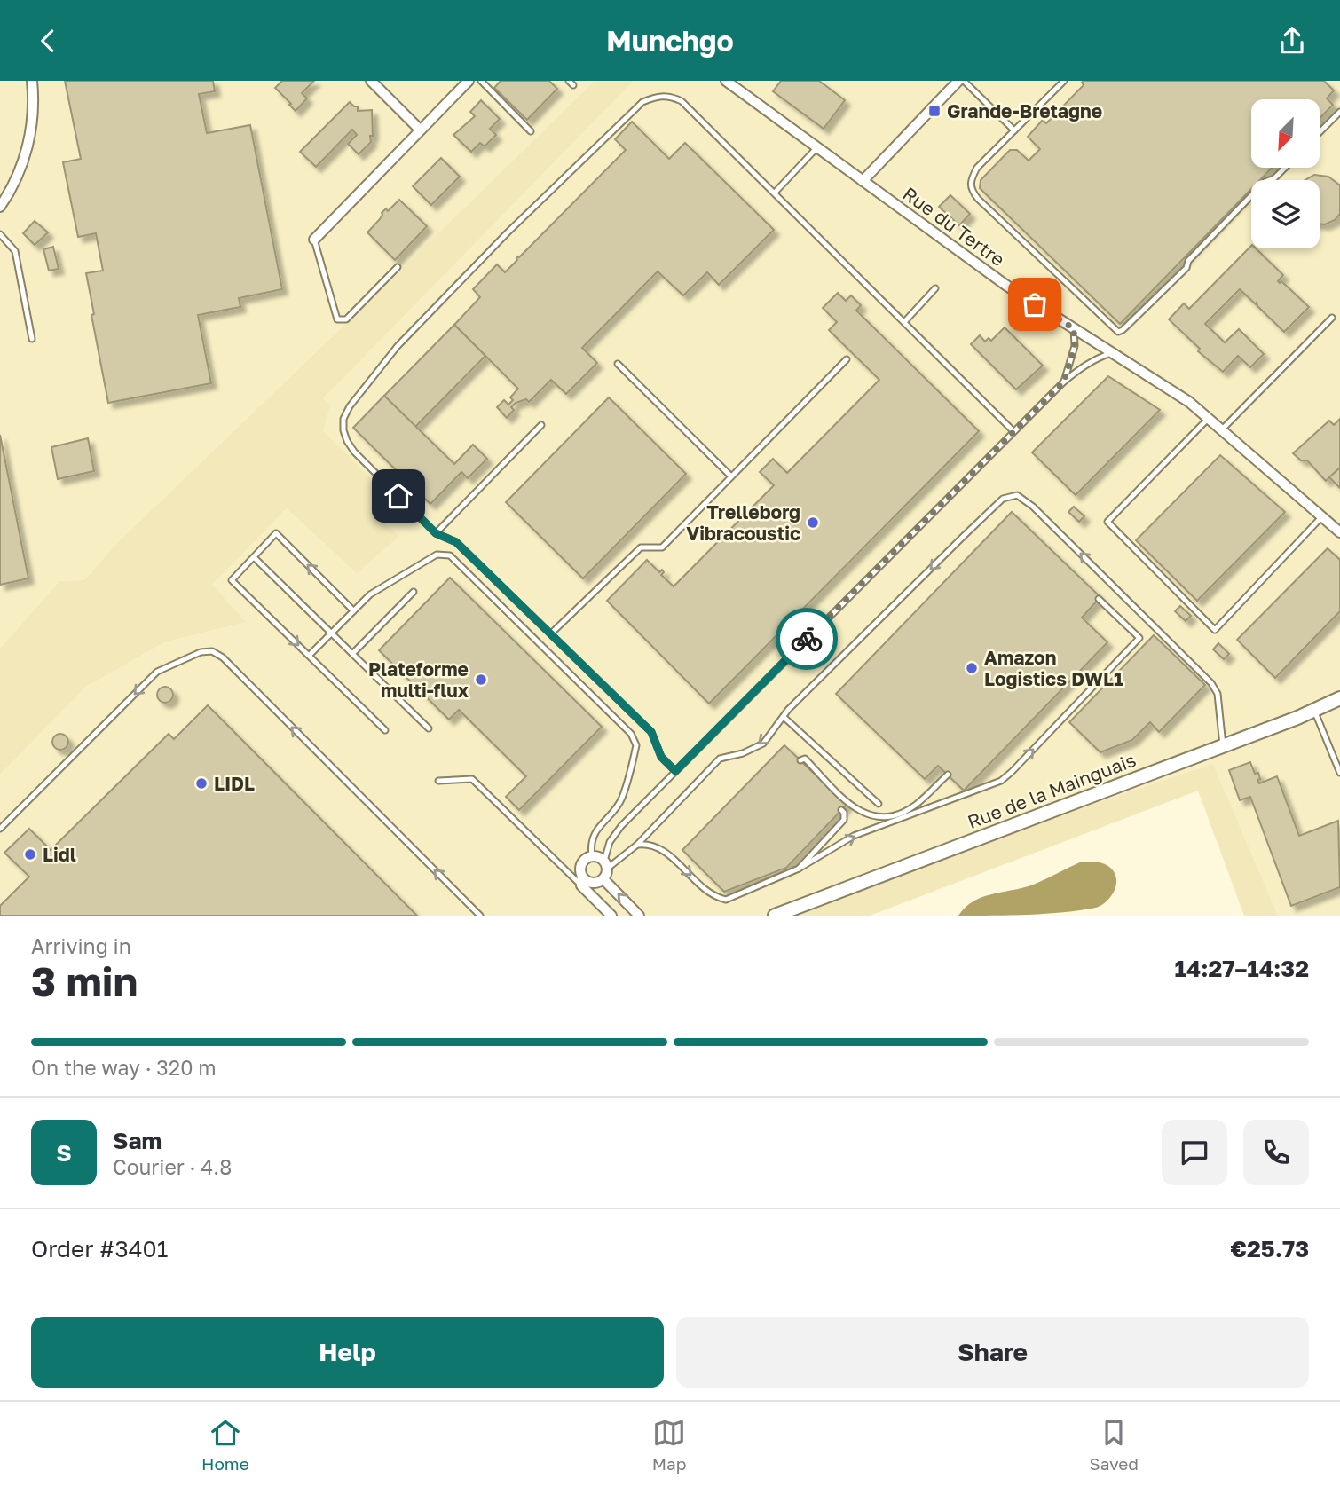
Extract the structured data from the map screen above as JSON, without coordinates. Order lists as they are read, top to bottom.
{
  "streets": {
    "street": ["Rue du Tertre", "Rue de la Mainguais"]
  },
  "places": {
    "transit": ["Grande-Bretagne"],
    "other": [
      "Trelleborg Vibracoustic",
      "Amazon Logistics DWL1",
      "Plateforme multi-flux",
      "LIDL",
      "Lidl"
    ]
  },
  "north": "bottom left",
  "page": {
    "header": "Munchgo",
    "heading": ["3 min", "Arriving in", "14:27–14:32"],
    "panel": [
      "Sam",
      "Courier · 4.8",
      "Order #3401",
      "€25.73"
    ],
    "bar": "On the way · 320 m",
    "round": "S",
    "buttons": ["Help", "Share"],
    "tabs": ["Home", "Map", "Saved"]
  }
}
